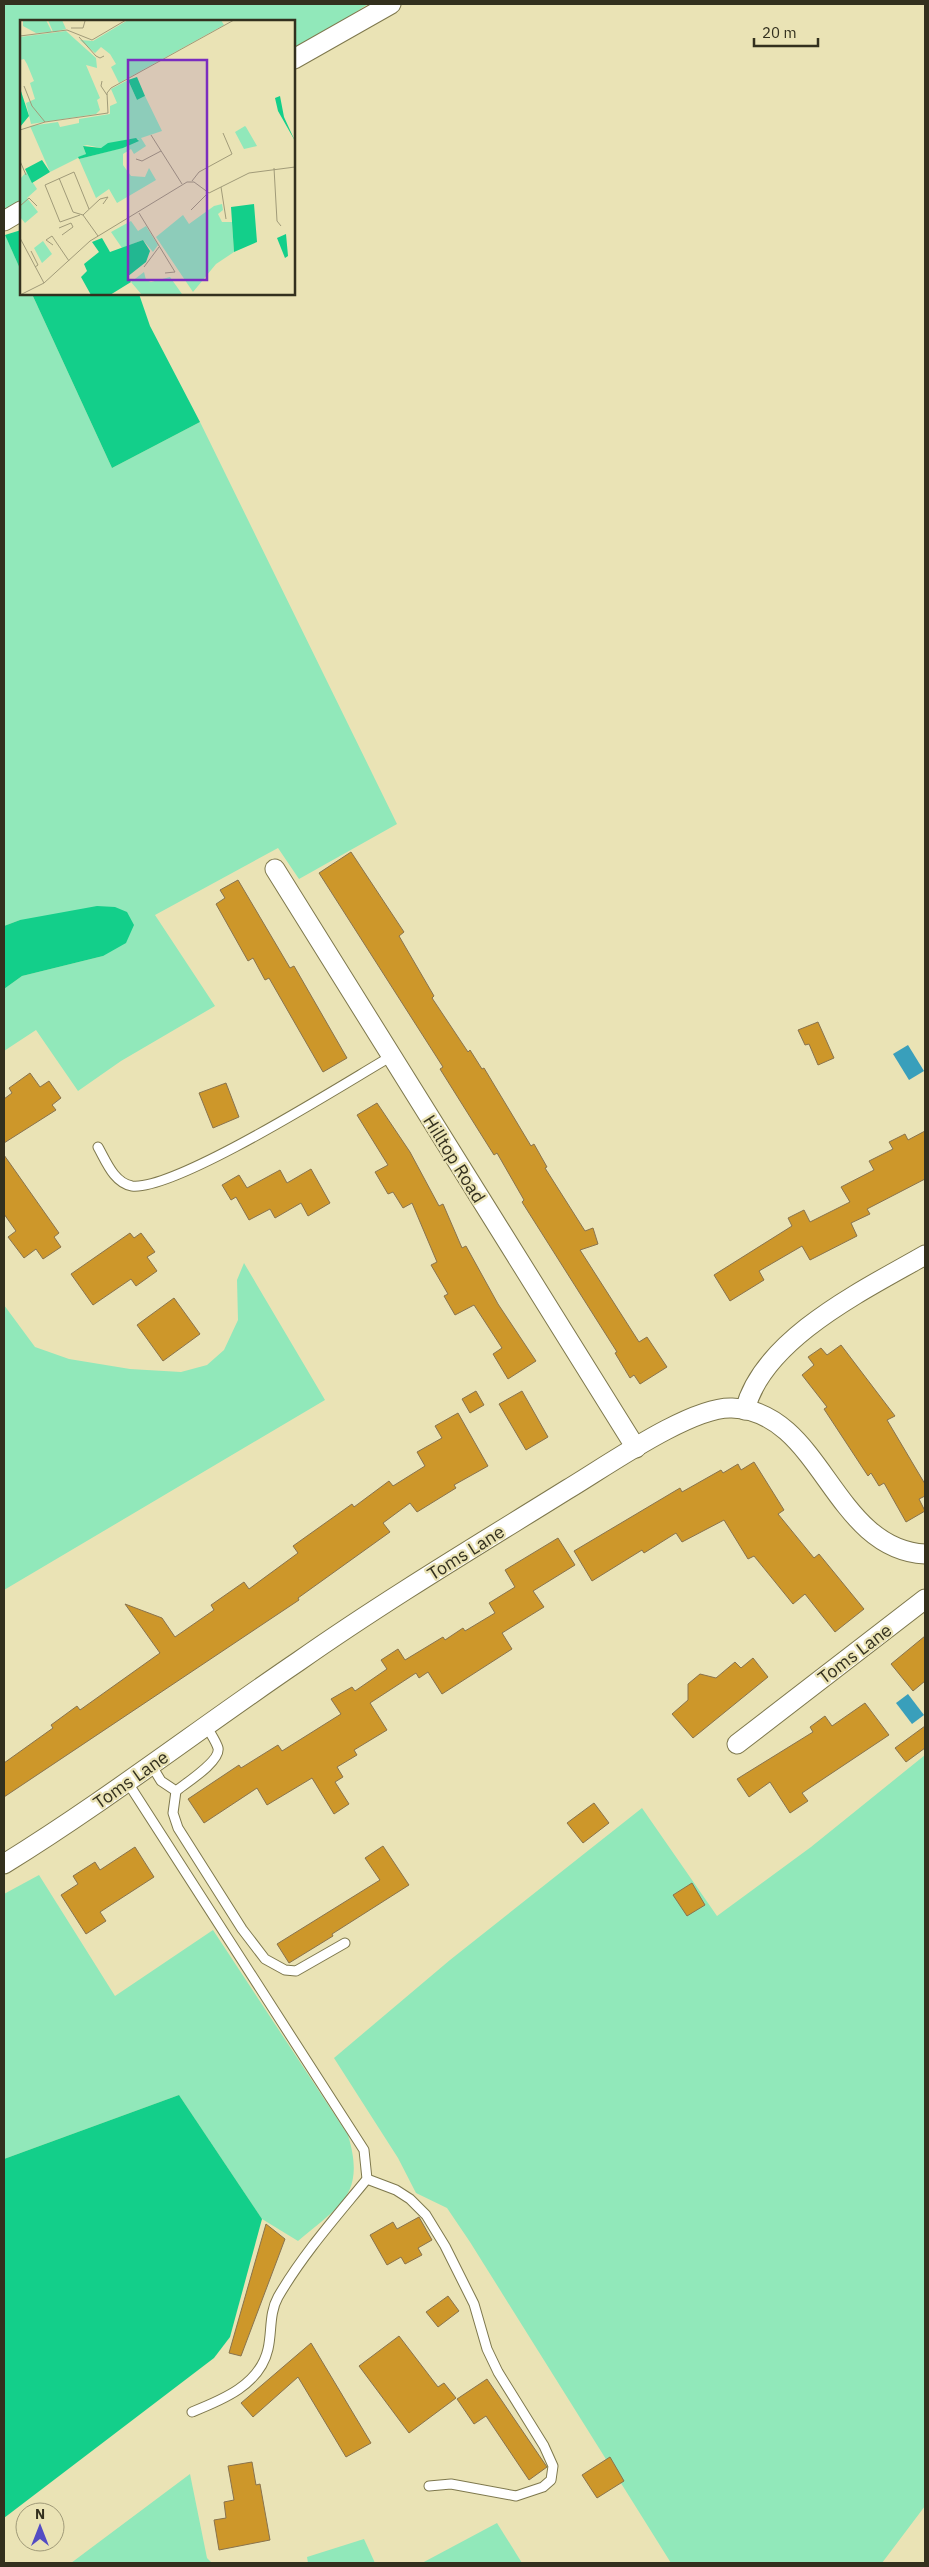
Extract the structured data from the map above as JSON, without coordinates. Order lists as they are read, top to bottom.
{
  "streets": {
    "street": ["Hilltop Road", "Toms Lane"]
  },
  "crossings": [
    ["Hilltop Road", "Toms Lane"]
  ],
  "scale_bar": "20 m",
  "north": "top"
}
